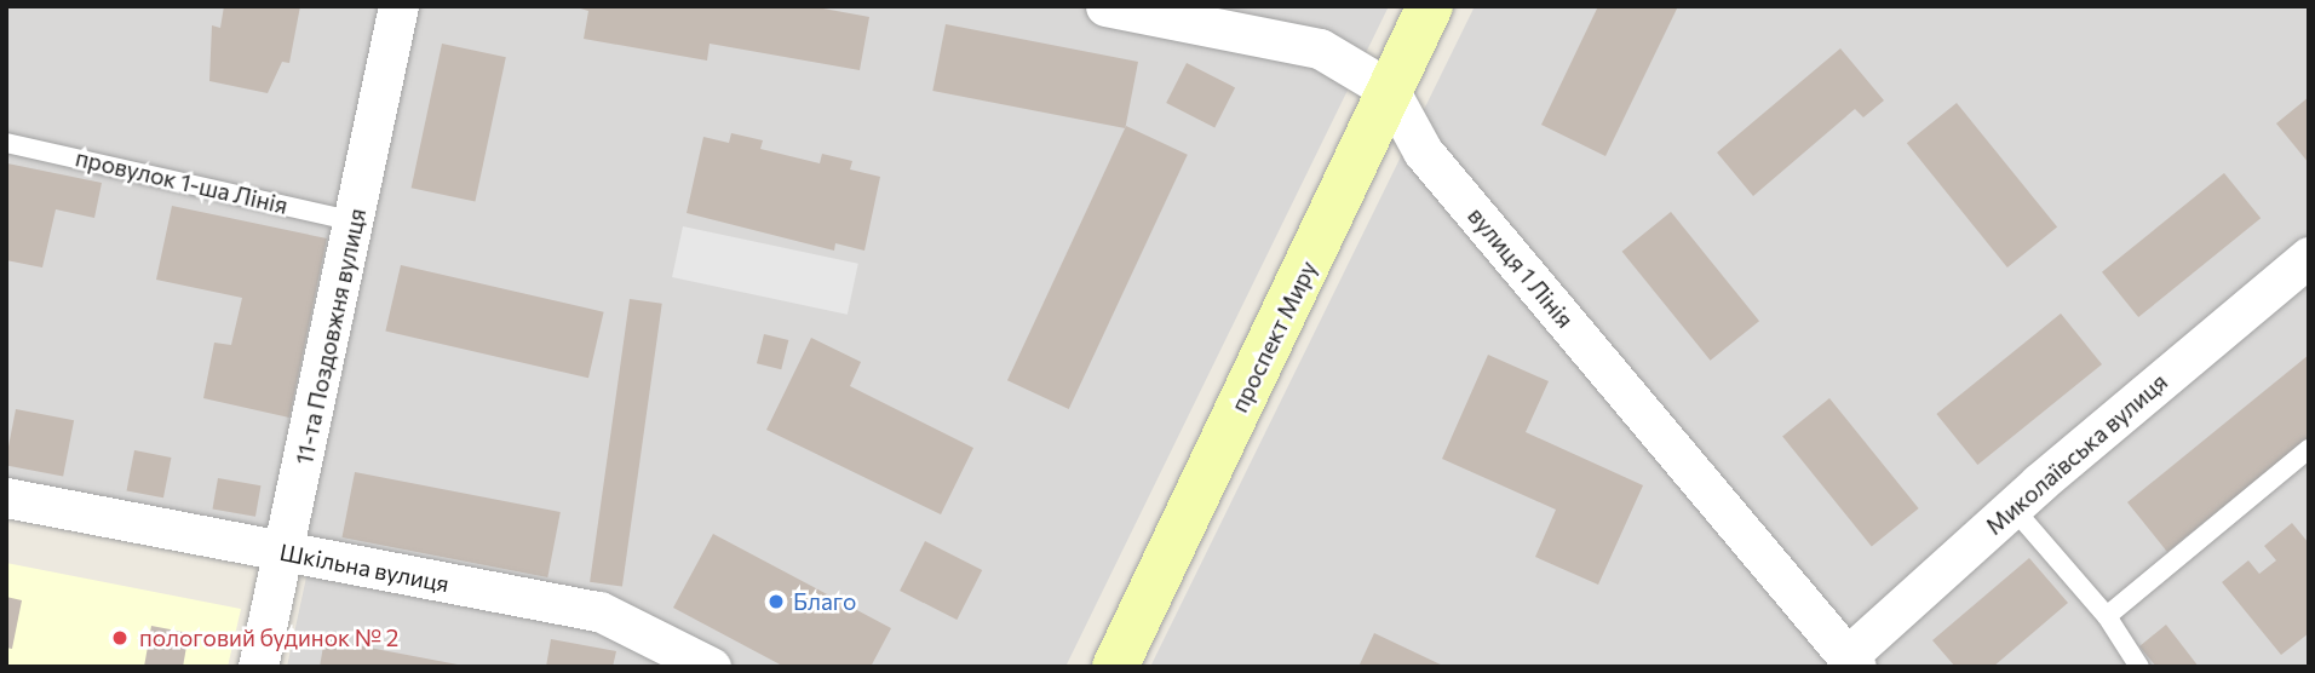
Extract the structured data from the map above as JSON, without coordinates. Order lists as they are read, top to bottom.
{
  "streets": {
    "main road": ["проспект Миру"],
    "street": [
      "вулиця 1 Лінія",
      "11-та Поздовжня вулиця",
      "Миколаївська вулиця",
      "Шкільна вулиця"
    ],
    "lane": ["провулок 1-ша Лінія"]
  },
  "crossings": [
    ["провулок 1-ша Лінія", "11-та Поздовжня вулиця"],
    ["вулиця 1 Лінія", "проспект Миру"],
    ["вулиця 1 Лінія", "Миколаївська вулиця"],
    ["11-та Поздовжня вулиця", "Шкільна вулиця"]
  ],
  "places": ["Благо", "пологовий будинок № 2"]
}
